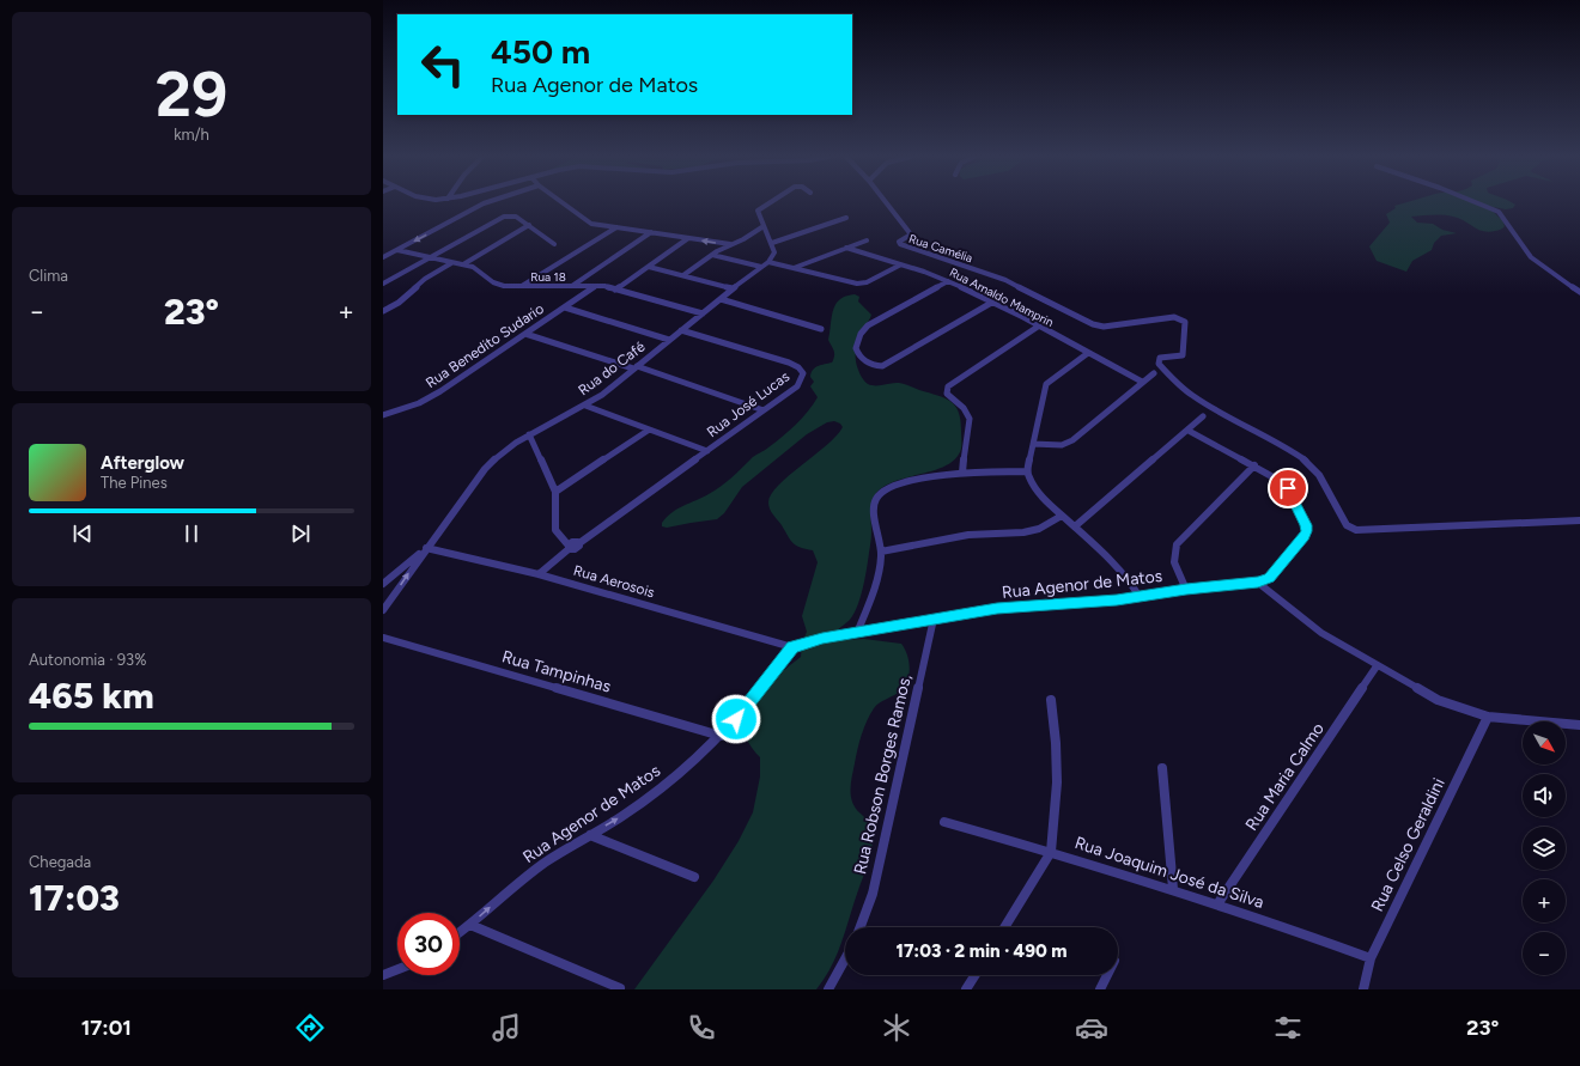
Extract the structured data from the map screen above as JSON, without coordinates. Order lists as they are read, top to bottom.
{
  "streets": {
    "street": [
      "Rua Camélia",
      "Rua 18",
      "Rua Arnaldo Mamprin",
      "Rua Benedito Sudario",
      "Rua do Café",
      "Rua José Lucas",
      "Rua Aerosois",
      "Rua Agenor de Matos",
      "Rua Tampinhas",
      "Rua Robson Borges Ramos,",
      "Rua Maria Calmo",
      "Rua Celso Geraldini",
      "Rua Joaquim José da Silva"
    ]
  },
  "crossings": [
    ["Rua 18", "Rua Benedito Sudario"],
    ["Rua 18", "Rua do Café"],
    ["Rua do Café", "Rua José Lucas"],
    ["Rua do Café", "Rua Aerosois"],
    ["Rua José Lucas", "Rua Aerosois"],
    ["Rua Aerosois", "Rua Agenor de Matos"],
    ["Rua Agenor de Matos", "Rua Tampinhas"],
    ["Rua Agenor de Matos", "Rua Robson Borges Ramos,"],
    ["Rua Maria Calmo", "Rua Joaquim José da Silva"],
    ["Rua Celso Geraldini", "Rua Joaquim José da Silva"]
  ],
  "north": "bottom right",
  "page": {
    "tile": [
      ["29", "km/h"],
      "Clima",
      ["Autonomia · 93%", "465 km"],
      ["Chegada", "17:03"]
    ],
    "turn": ["450 m", "Rua Agenor de Matos"],
    "heat": ["−", "23°", "+"],
    "song": ["Afterglow", "The Pines"],
    "map_buttons": ["+", "−"],
    "limit": "30",
    "trip": "17:03 · 2 min · 490 m",
    "tabs": ["17:01", "23°"]
  }
}
